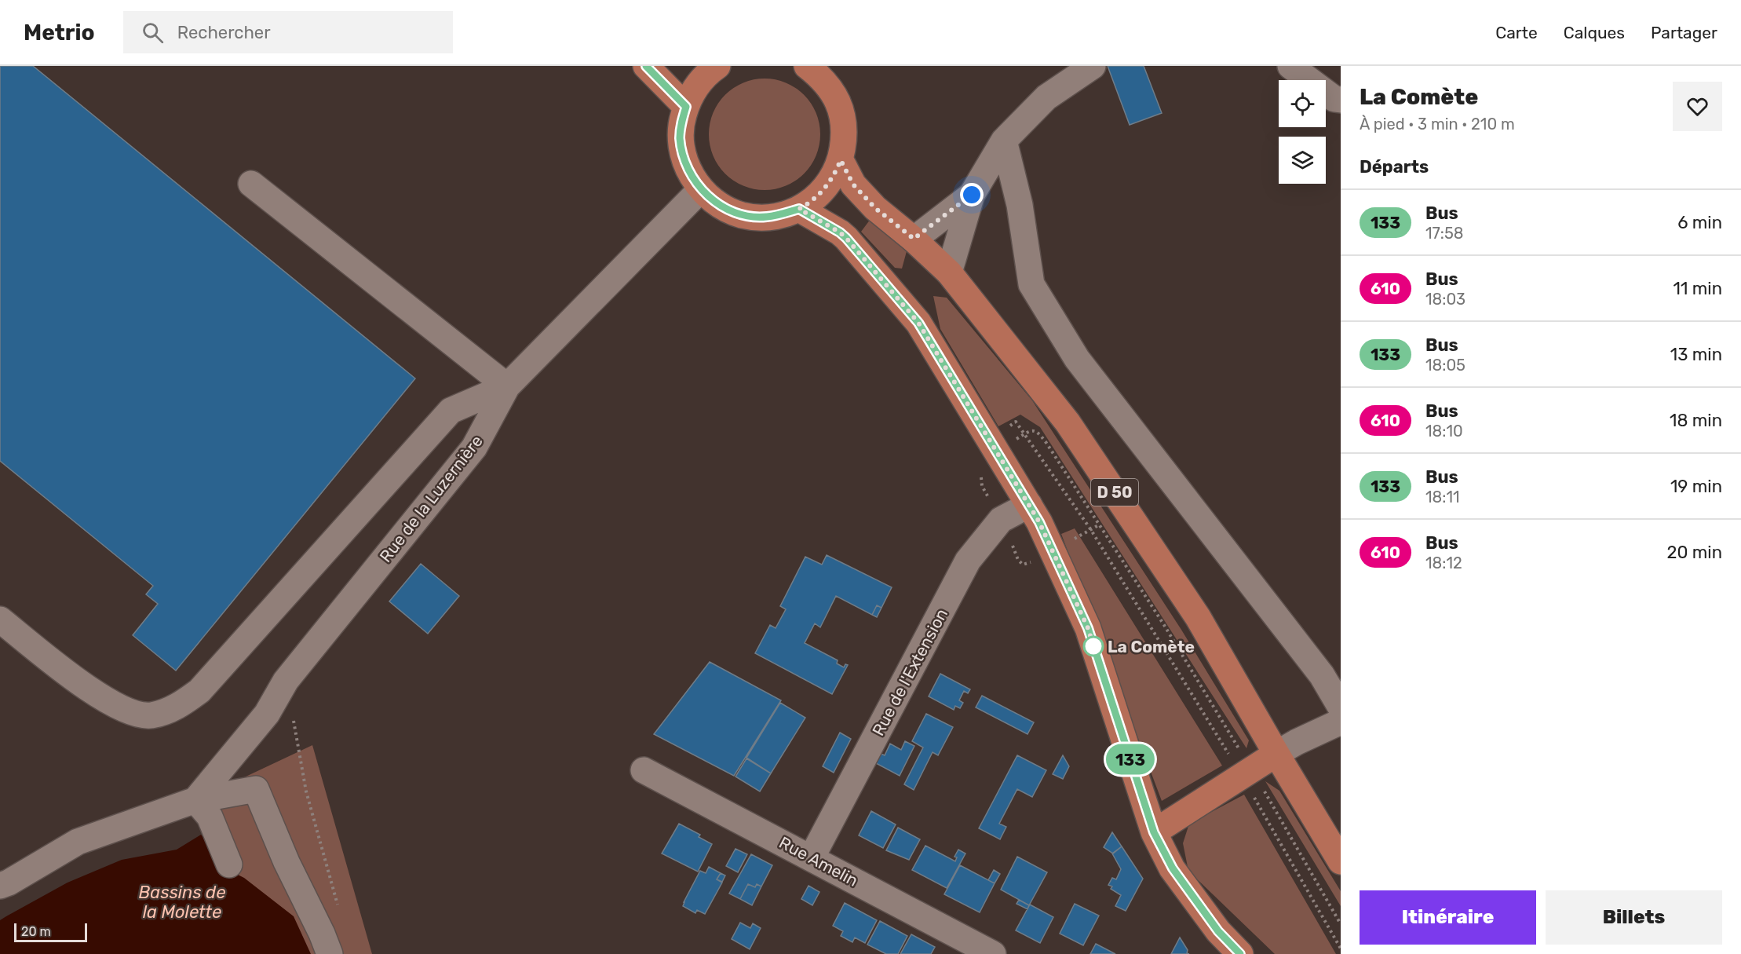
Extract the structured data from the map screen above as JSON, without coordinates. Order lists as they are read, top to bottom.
{
  "streets": {
    "main road": ["D 50"],
    "street": ["Rue de la Luzernière", "Rue de l'Extension", "Rue Amelin"]
  },
  "crossings": [
    ["Rue de l'Extension", "Rue Amelin"]
  ],
  "water": ["Bassins de la Molette"],
  "places": ["La Comète"],
  "lines": ["bus line 133"],
  "scale_bar": "20 m",
  "page": {
    "header": "Metrio",
    "search": "Rechercher",
    "nav": ["Carte", "Calques", "Partager"],
    "on_map": "133",
    "heading": [
      ["La Comète", "À pied · 3 min · 210 m"],
      "Départs"
    ],
    "list": [
      {
        "mark": "133",
        "name": "Bus",
        "note": "17:58",
        "value": "6 min"
      },
      {
        "mark": "610",
        "name": "Bus",
        "note": "18:03",
        "value": "11 min"
      },
      {
        "mark": "133",
        "name": "Bus",
        "note": "18:05",
        "value": "13 min"
      },
      {
        "mark": "610",
        "name": "Bus",
        "note": "18:10",
        "value": "18 min"
      },
      {
        "mark": "133",
        "name": "Bus",
        "note": "18:11",
        "value": "19 min"
      },
      {
        "mark": "610",
        "name": "Bus",
        "note": "18:12",
        "value": "20 min"
      }
    ],
    "buttons": ["Itinéraire", "Billets"],
    "scale": "20 m"
  }
}
